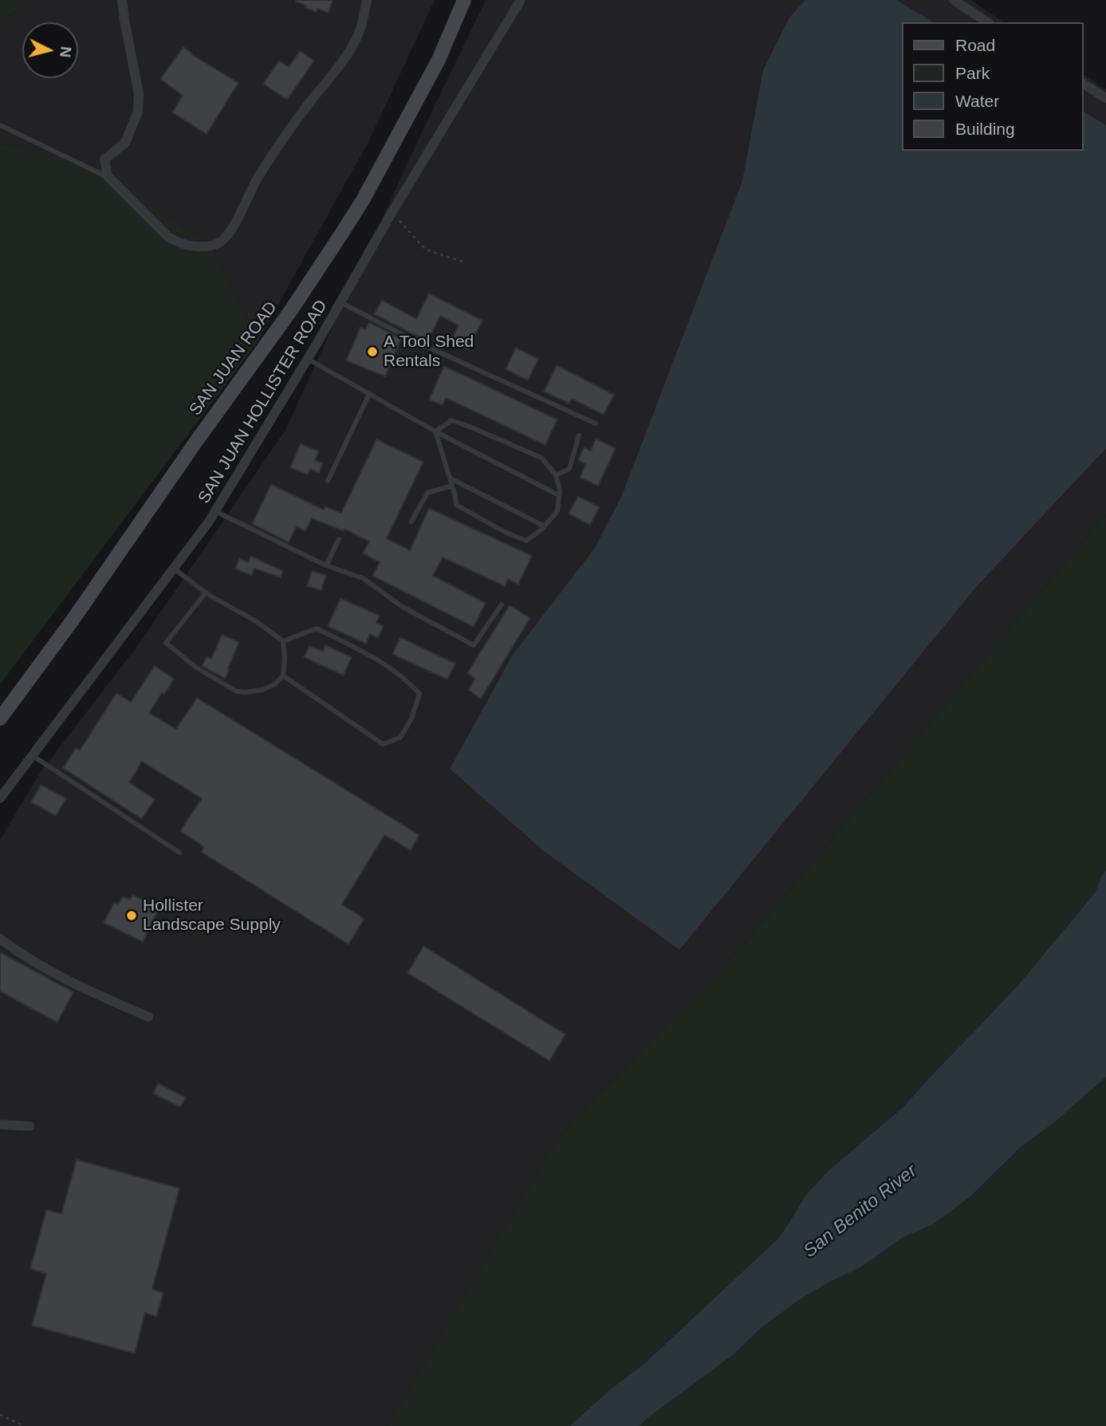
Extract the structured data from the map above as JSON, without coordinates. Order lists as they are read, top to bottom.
{
  "streets": {
    "main road": ["SAN JUAN ROAD"],
    "street": ["SAN JUAN HOLLISTER ROAD"]
  },
  "water": ["San Benito River"],
  "places": ["A Tool Shed Rentals", "Hollister Landscape Supply"],
  "legend": [
    "Road",
    "Park",
    "Water",
    "Building"
  ],
  "north": "right"
}
